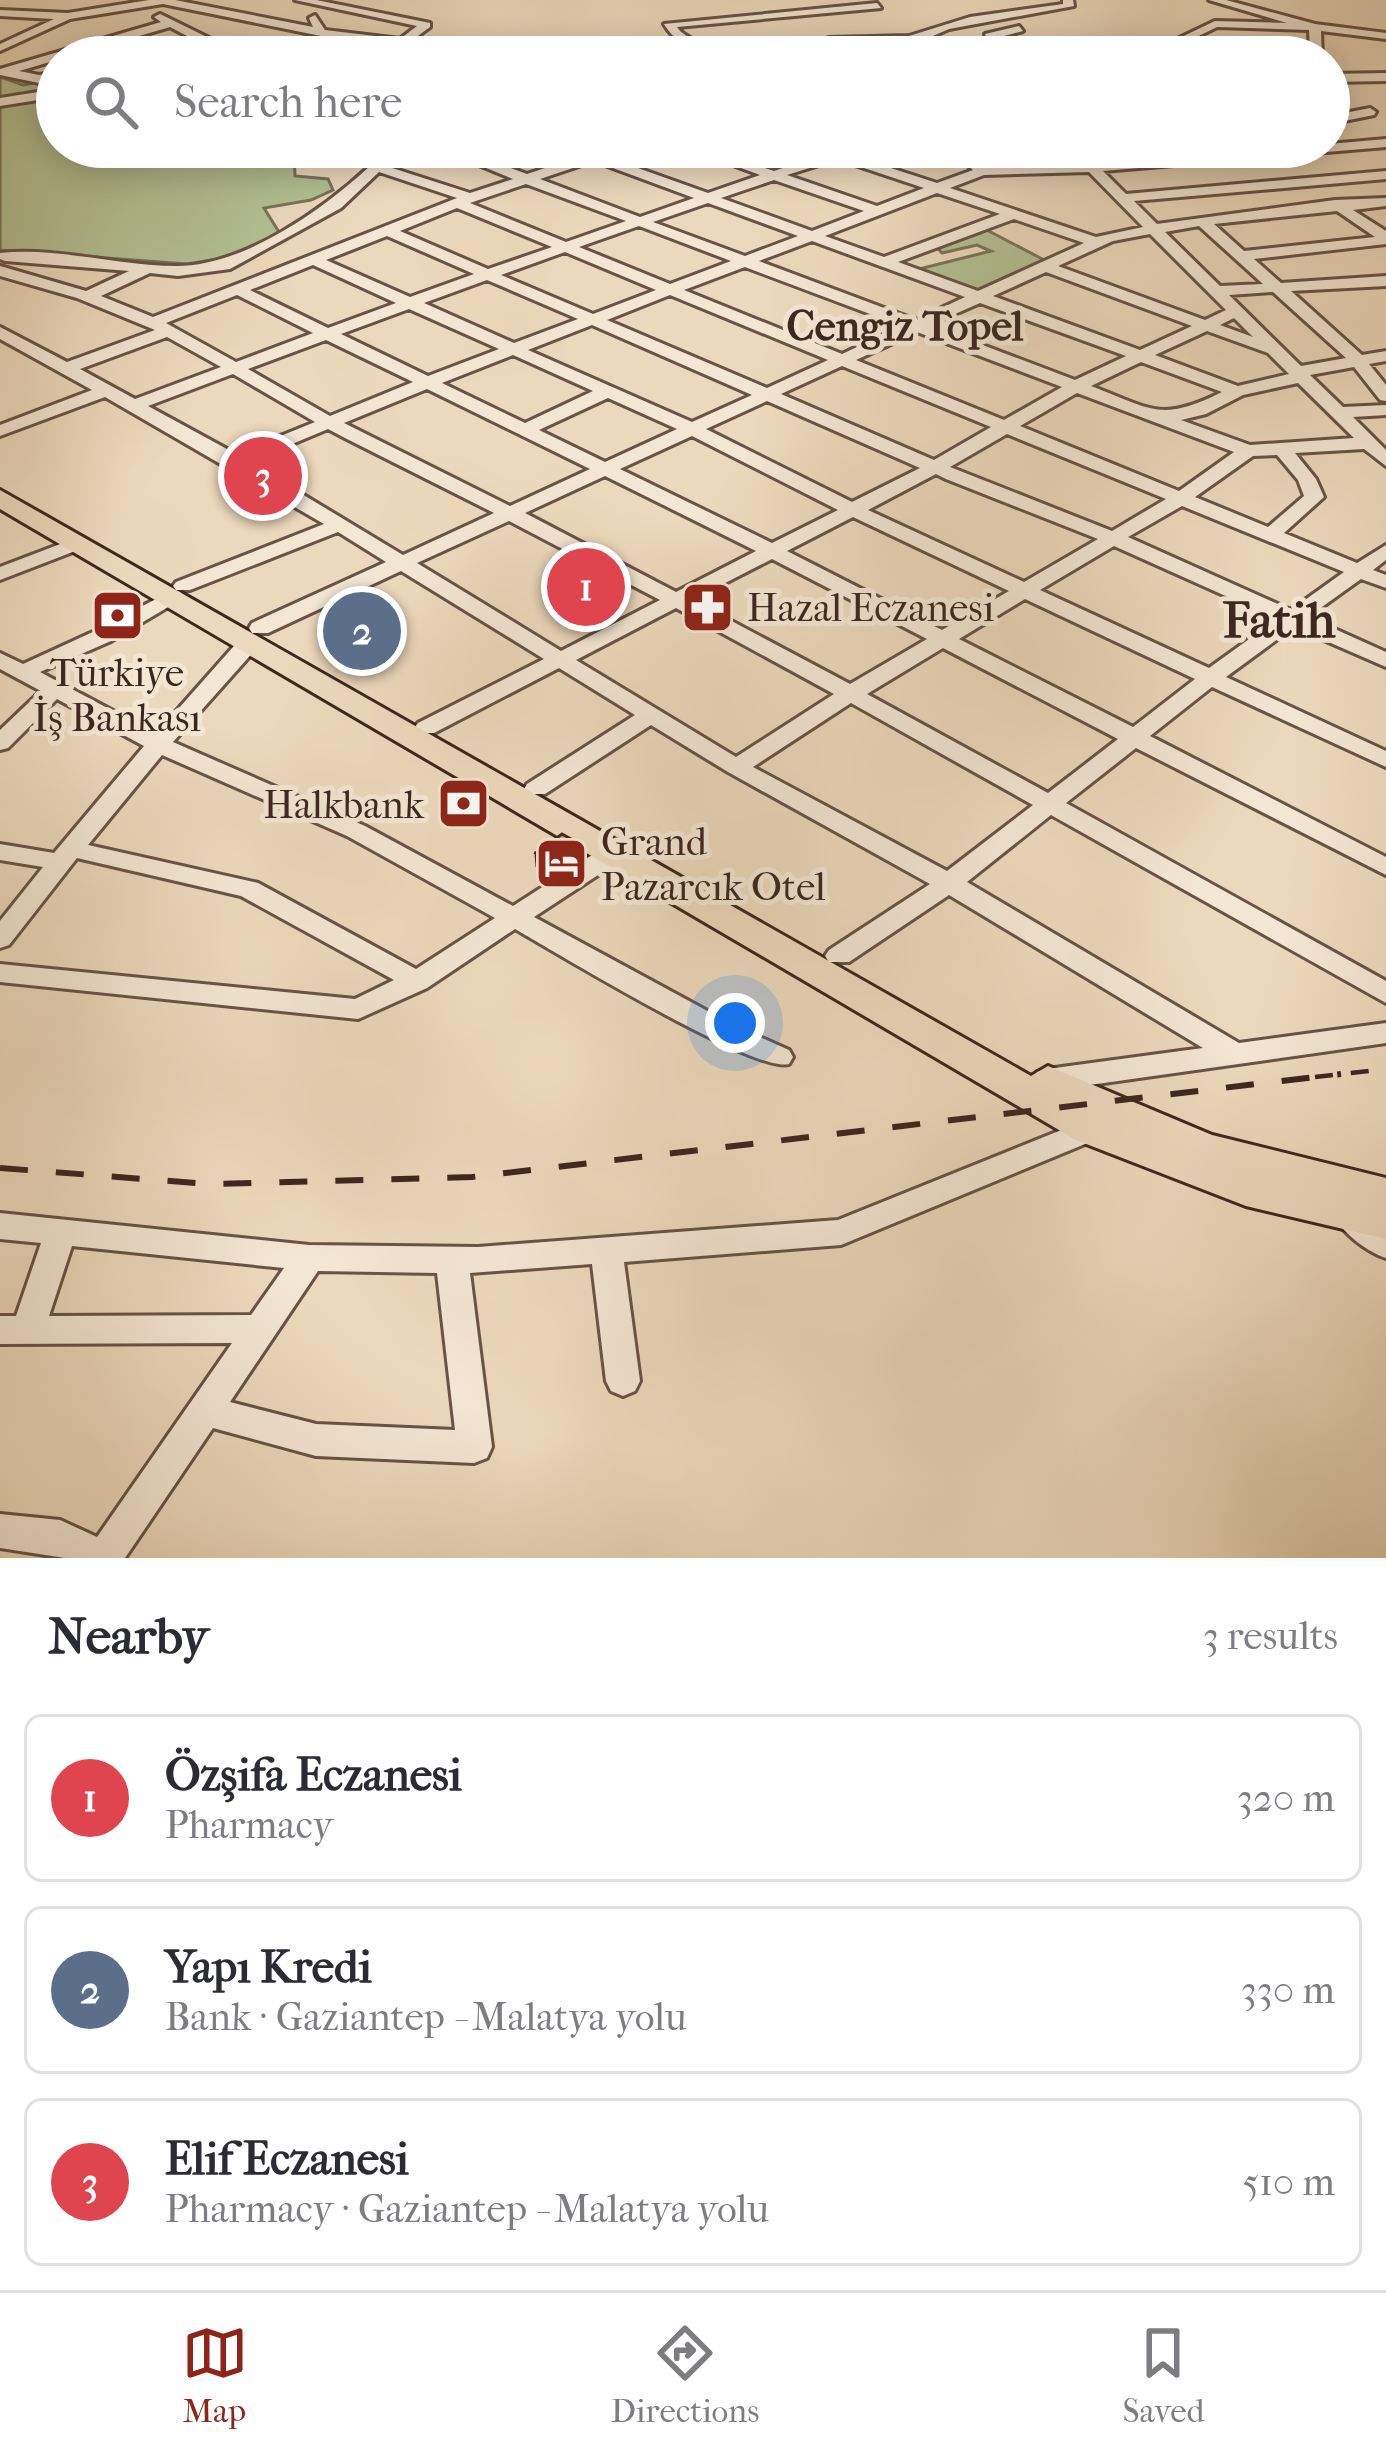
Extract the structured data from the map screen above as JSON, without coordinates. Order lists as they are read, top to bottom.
{
  "districts": ["Cengiz Topel", "Fatih"],
  "places": {
    "pharmacy": ["Hazal Eczanesi"],
    "bank": ["Türkiye İş Bankası", "Halkbank"],
    "hotel": ["Grand Pazarcık Otel"]
  },
  "page": {
    "search": "Search here",
    "pins": ["3", "1", "2"],
    "heading": ["Nearby", "3 results"],
    "list": [
      {
        "mark": "1",
        "name": "Özşifa Eczanesi",
        "note": "Pharmacy",
        "value": "320 m"
      },
      {
        "mark": "2",
        "name": "Yapı Kredi",
        "note": "Bank · Gaziantep - Malatya yolu",
        "value": "330 m"
      },
      {
        "mark": "3",
        "name": "Elif Eczanesi",
        "note": "Pharmacy · Gaziantep - Malatya yolu",
        "value": "510 m"
      }
    ],
    "nav": ["Map", "Directions", "Saved"]
  }
}
